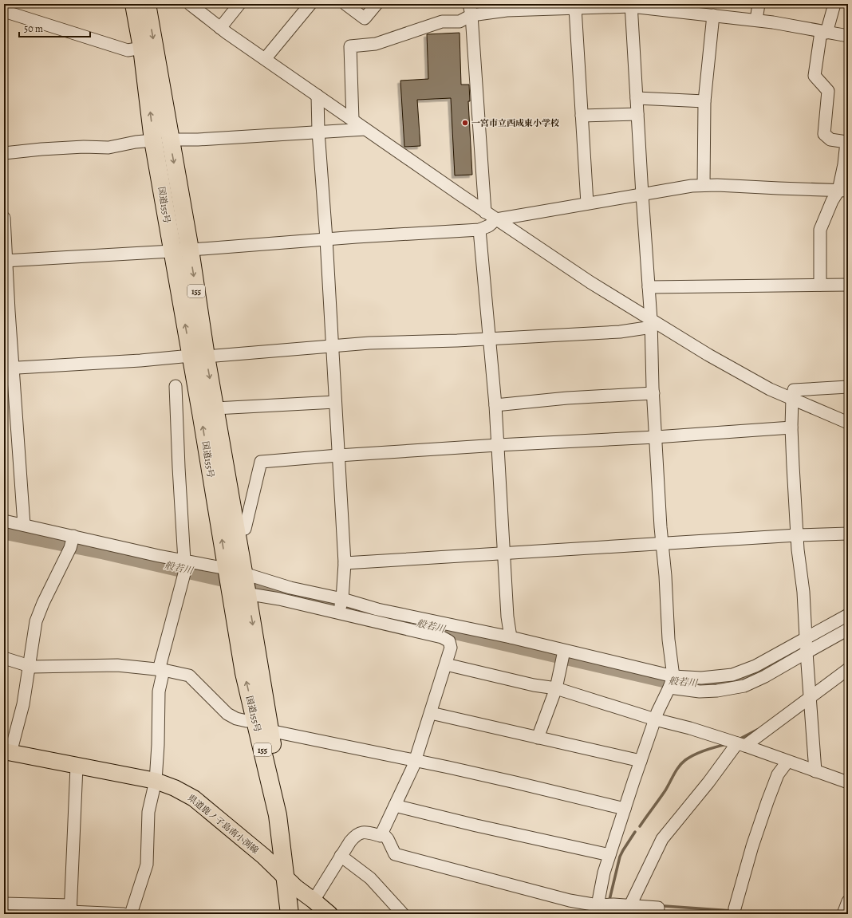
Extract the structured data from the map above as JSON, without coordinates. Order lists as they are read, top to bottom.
{
  "streets": {
    "highway": ["国道155号", "155"],
    "main road": ["県道鹿ノ子島南小渕線"]
  },
  "crossings": [
    ["国道155号", "県道鹿ノ子島南小渕線"]
  ],
  "water": ["般若川"],
  "places": ["一宮市立西成東小学校"],
  "scale_bar": "50 m"
}
